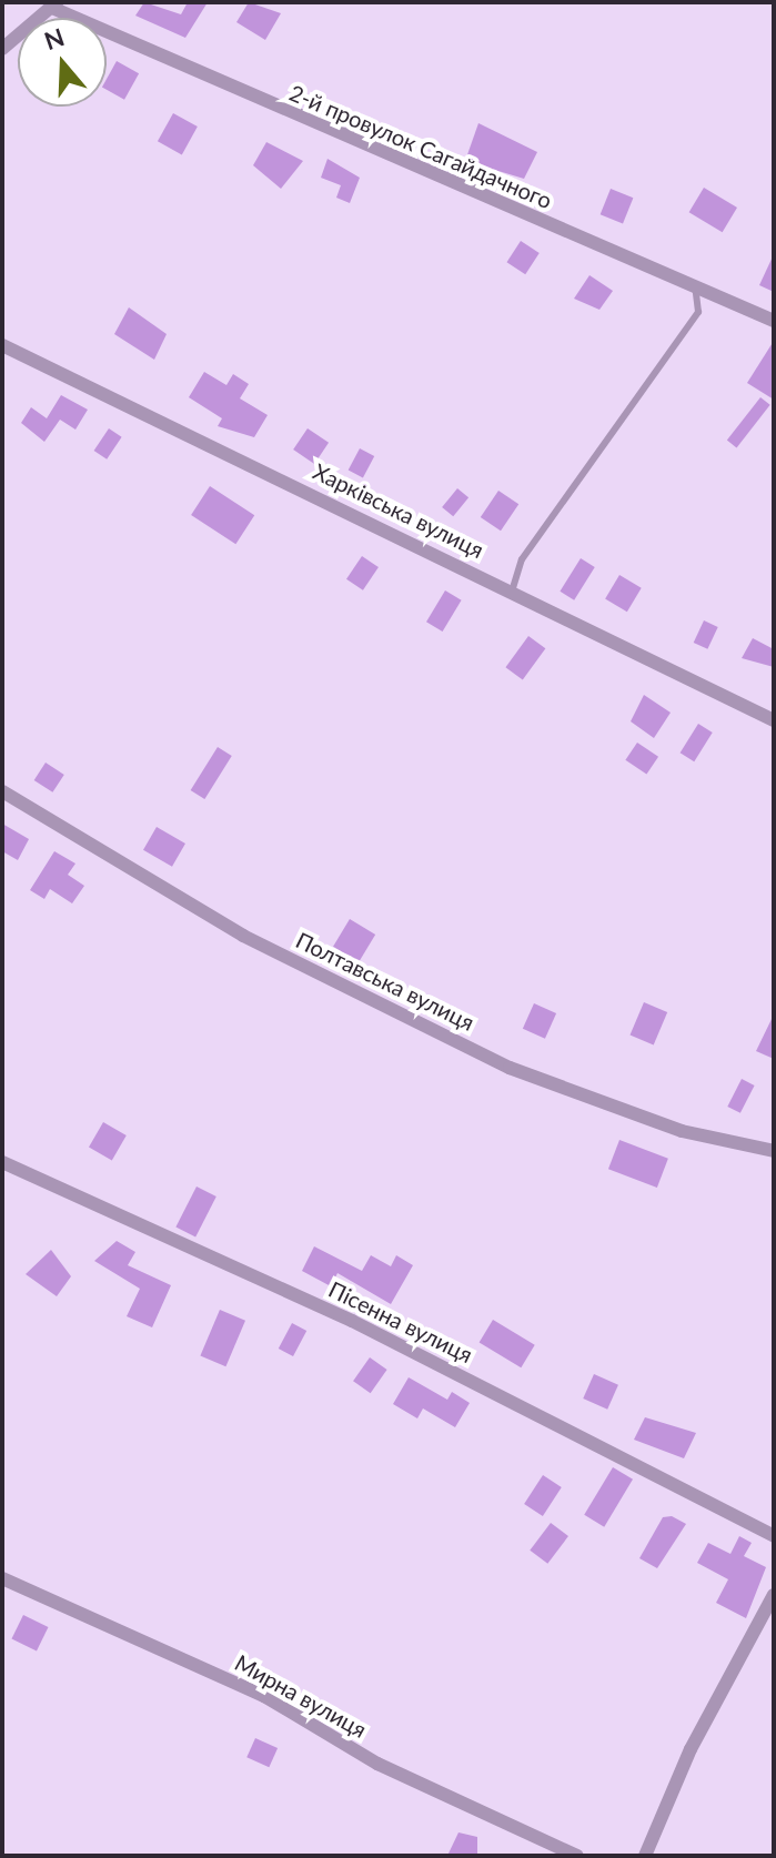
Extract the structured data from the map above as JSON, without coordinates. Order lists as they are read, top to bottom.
{
  "streets": {
    "street": [
      "2-й провулок Сагайдачного",
      "Харківська вулиця",
      "Полтавська вулиця",
      "Пісенна вулиця",
      "Мирна вулиця"
    ]
  },
  "north": "top"
}
